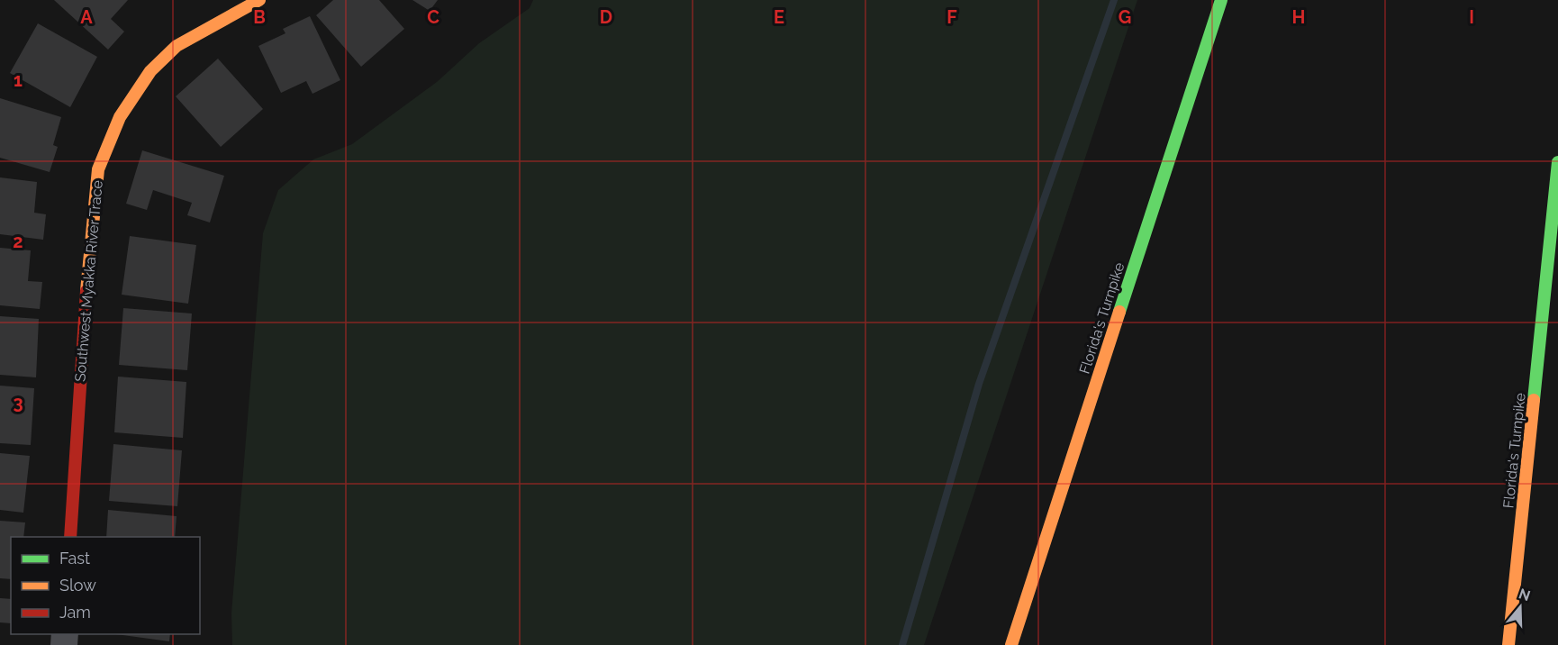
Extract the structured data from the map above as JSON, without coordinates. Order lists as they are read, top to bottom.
{
  "streets": {
    "main road": ["Southwest Myakka River Trace", "Florida's Turnpike"]
  },
  "legend": ["Fast", "Slow", "Jam"],
  "north": "top",
  "grid": {
    "columns": [
      "A",
      "B",
      "C",
      "D",
      "E",
      "F",
      "G",
      "H",
      "I"
    ],
    "rows": ["1", "2", "3"]
  }
}
